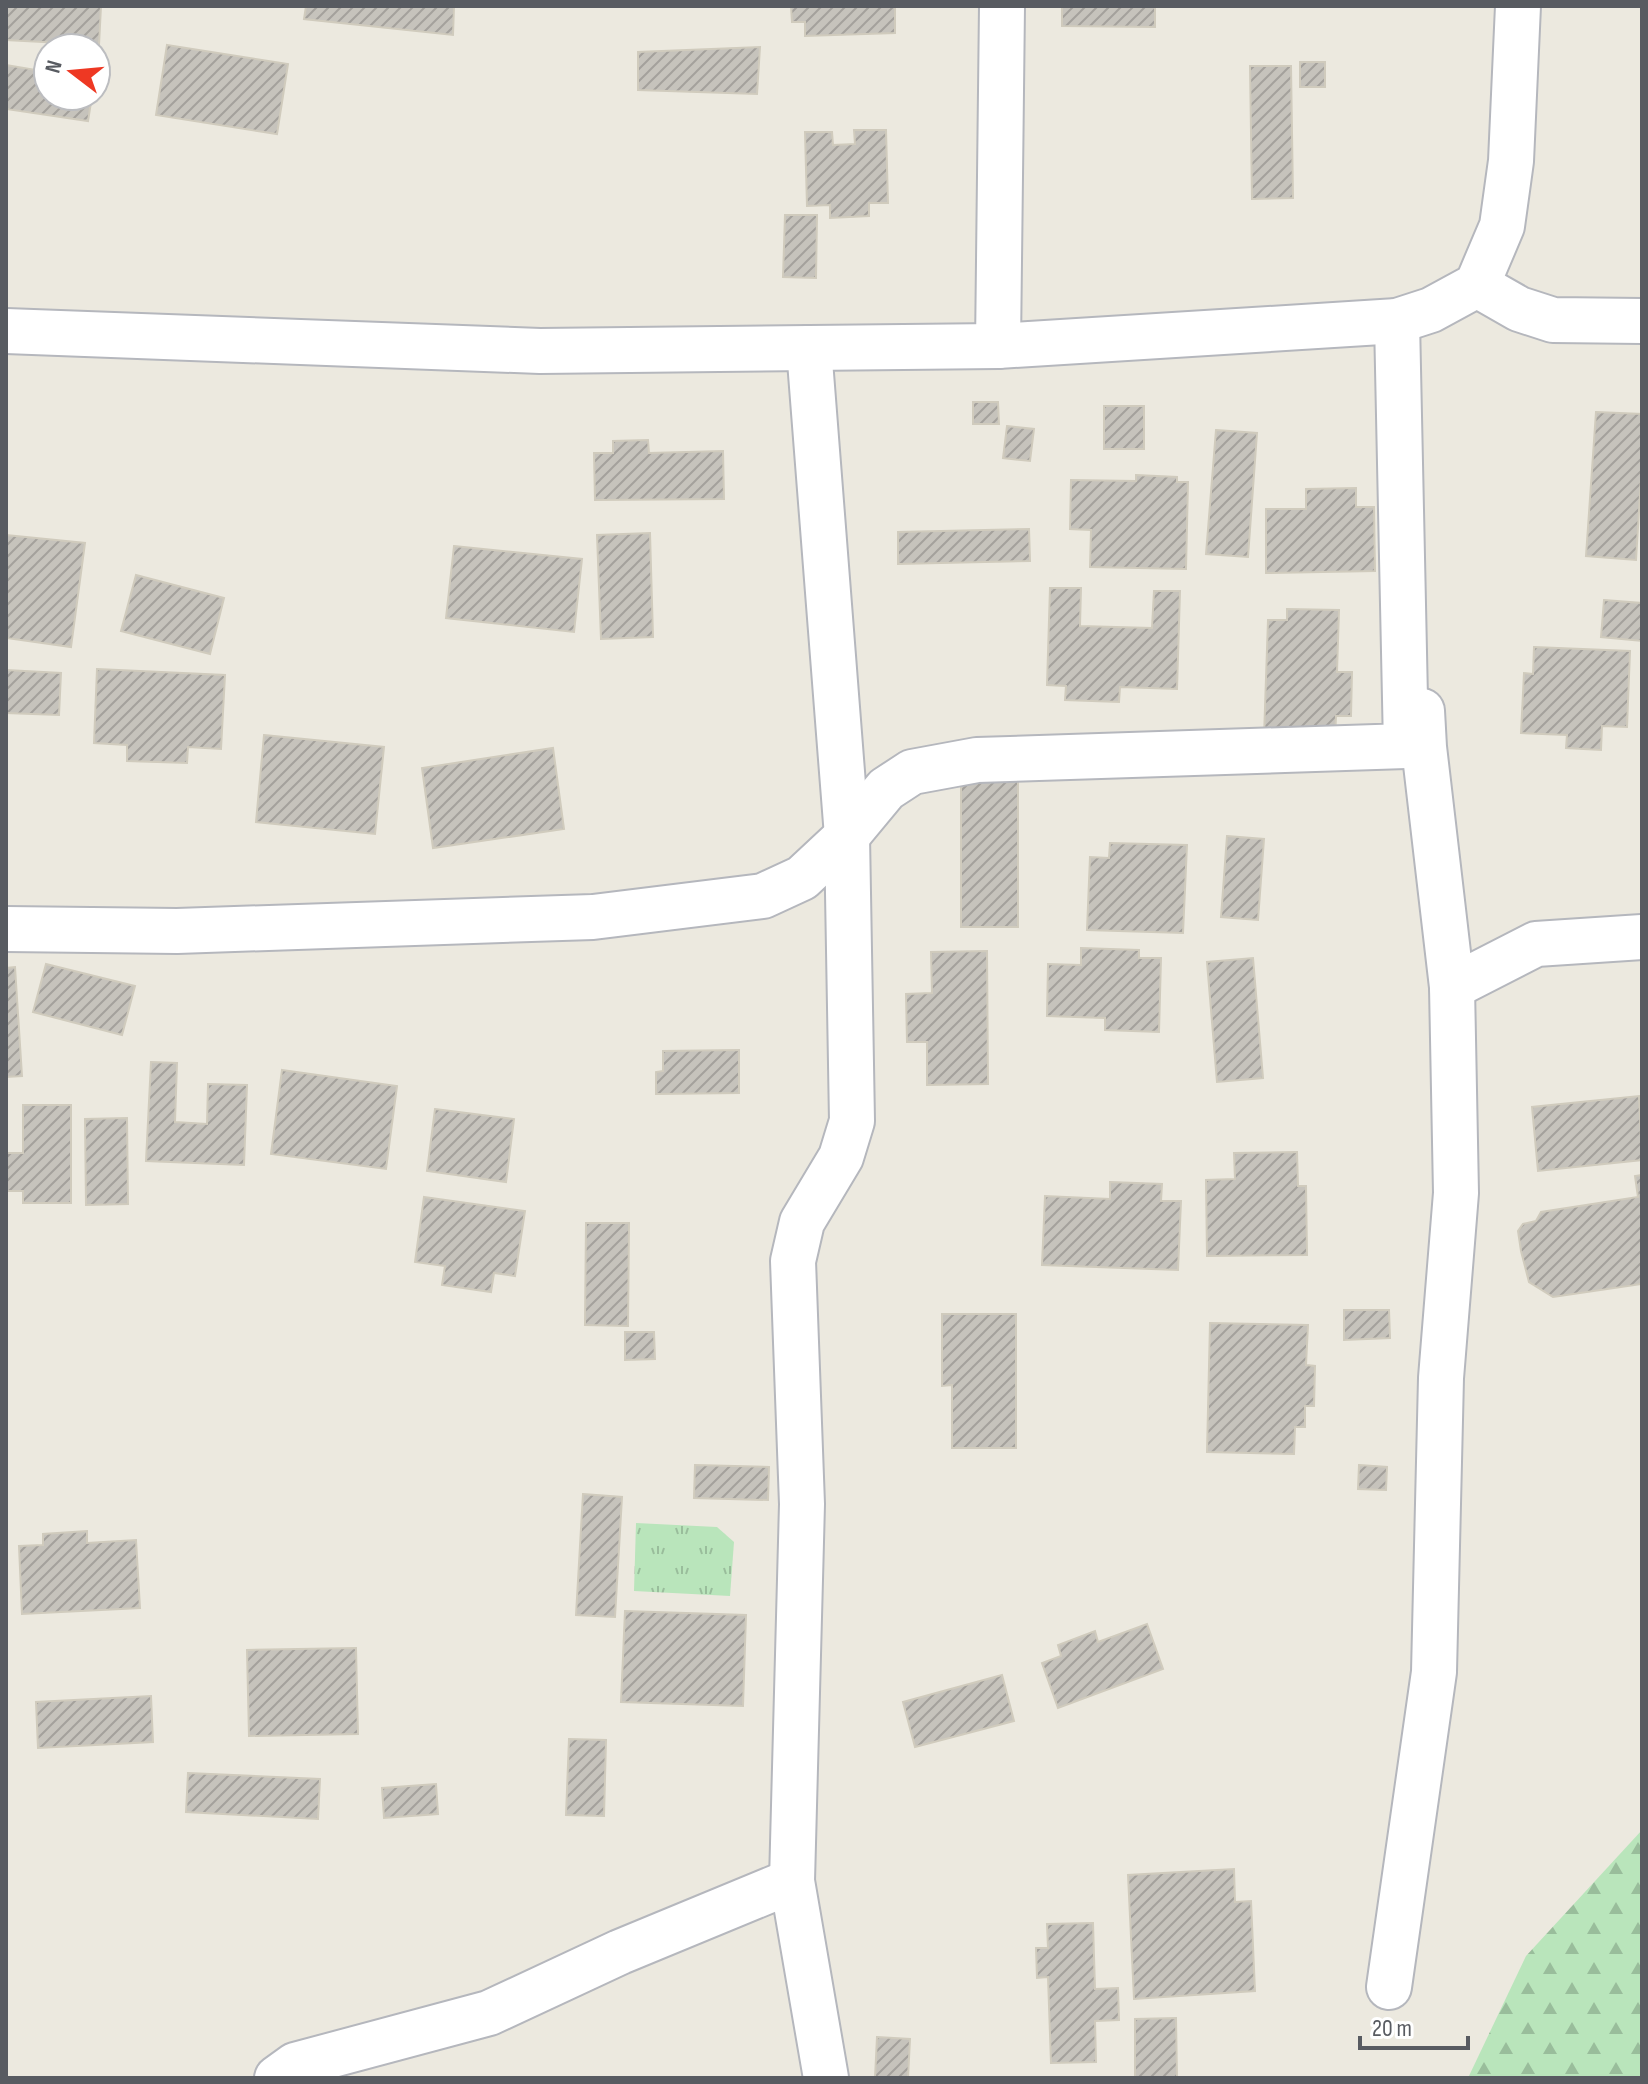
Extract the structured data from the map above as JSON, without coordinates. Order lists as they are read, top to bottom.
{
  "scale_bar": "20 m",
  "north": "left"
}
